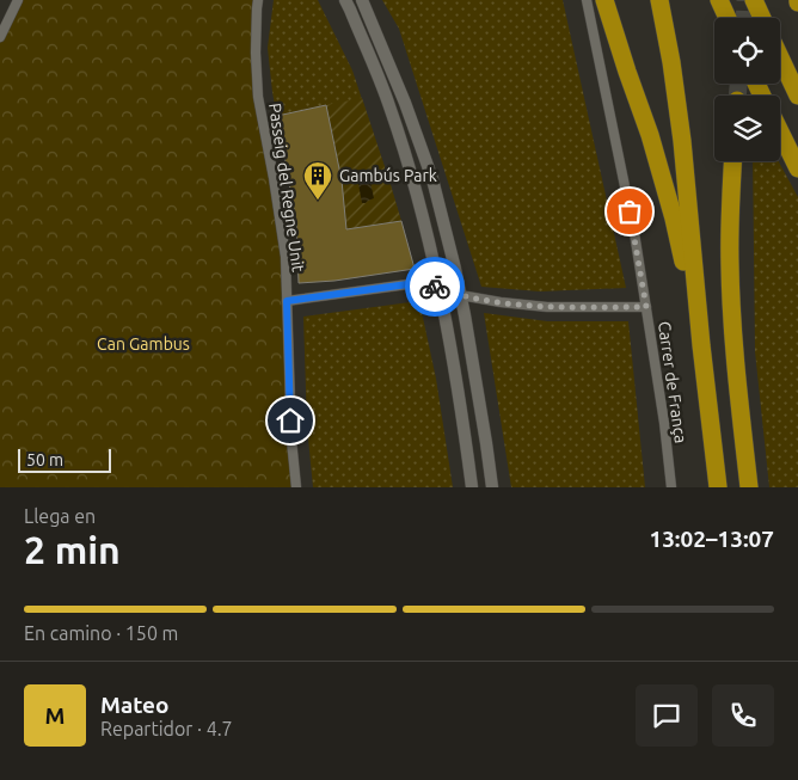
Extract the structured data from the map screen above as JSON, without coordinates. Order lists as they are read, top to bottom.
{
  "streets": {
    "street": ["Passeig del Regne Unit", "Carrer de França"]
  },
  "parks": ["Can Gambus"],
  "places": {
    "building": ["Gambús Park"]
  },
  "scale_bar": "50 m",
  "page": {
    "scale": "50 m",
    "heading": ["2 min", "Llega en", "13:02–13:07"],
    "panel": ["Mateo", "Repartidor · 4.7"],
    "bar": "En camino · 150 m",
    "round": "M"
  }
}
